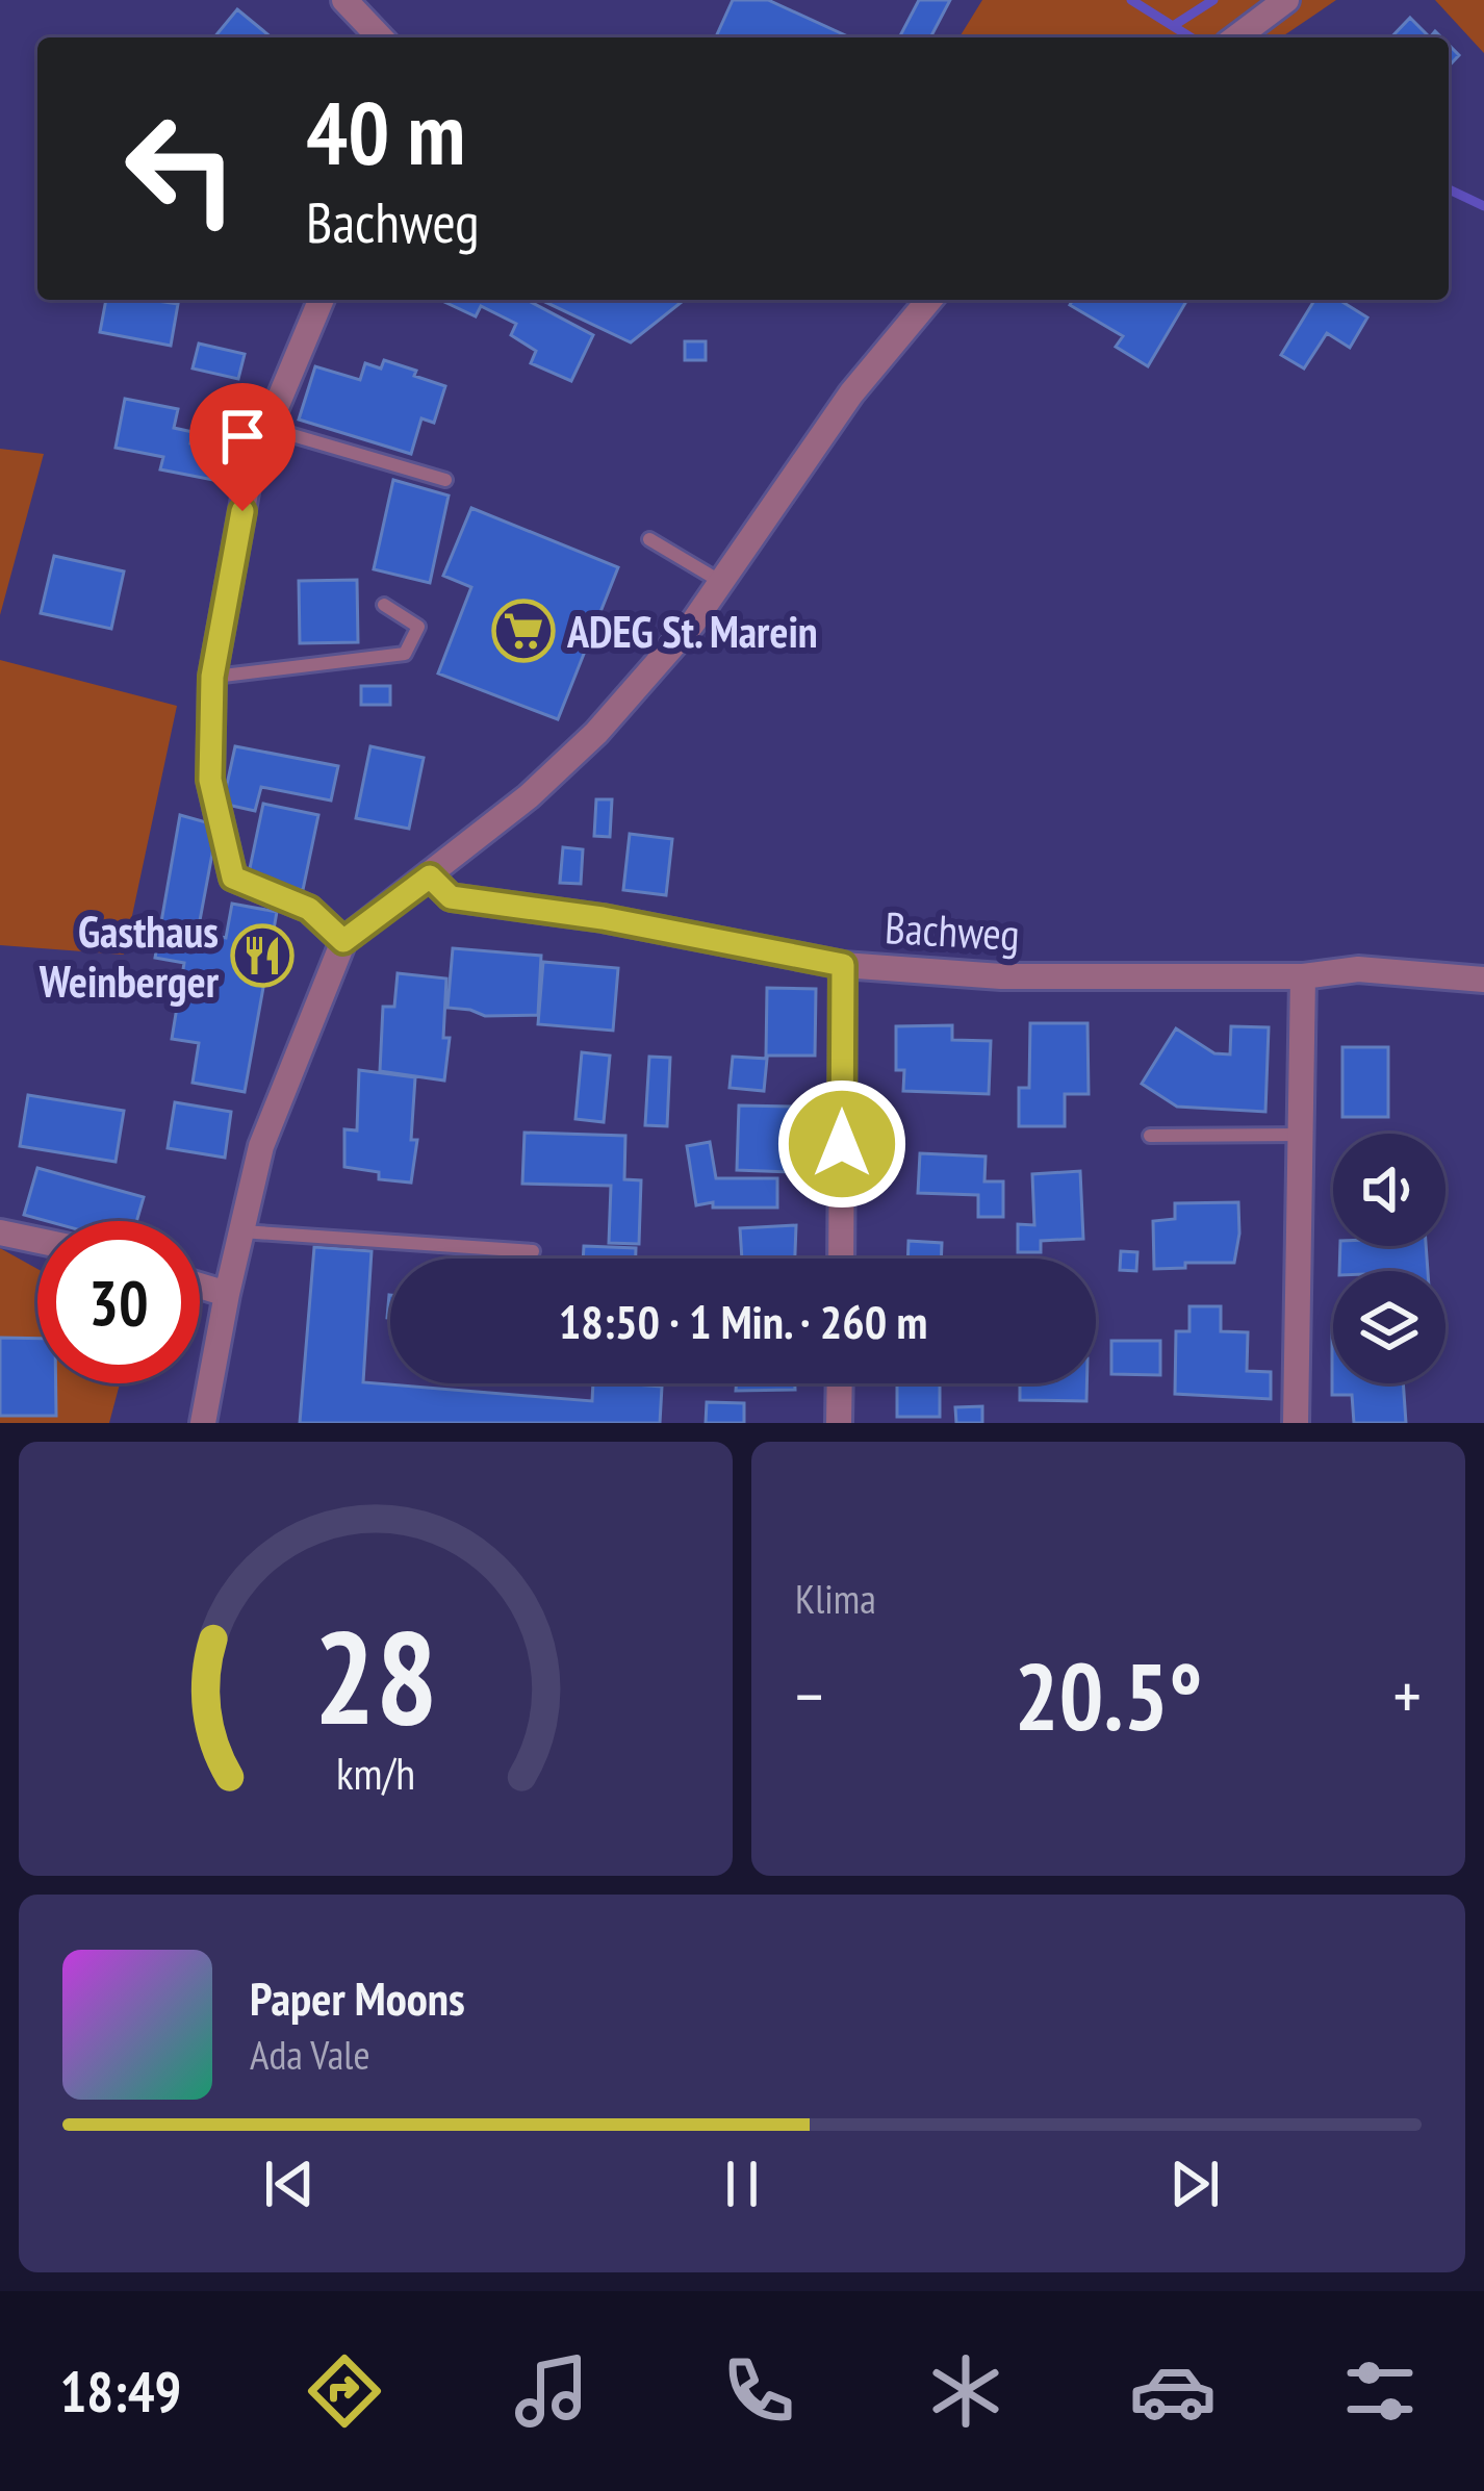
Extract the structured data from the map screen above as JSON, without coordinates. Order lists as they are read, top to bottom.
{
  "streets": {
    "street": ["Bachweg"]
  },
  "places": {
    "supermarket": ["ADEG St. Marein"],
    "restaurant": ["Gasthaus Weinberger"]
  },
  "page": {
    "turn": ["40 m", "Bachweg"],
    "limit": "30",
    "trip": "18:50 · 1 Min. · 260 m",
    "tile": "Klima",
    "heat": ["−", "20.5°", "+"],
    "song": ["Paper Moons", "Ada Vale"],
    "tabs": "18:49",
    "gauge": ["28", "km/h"]
  }
}
